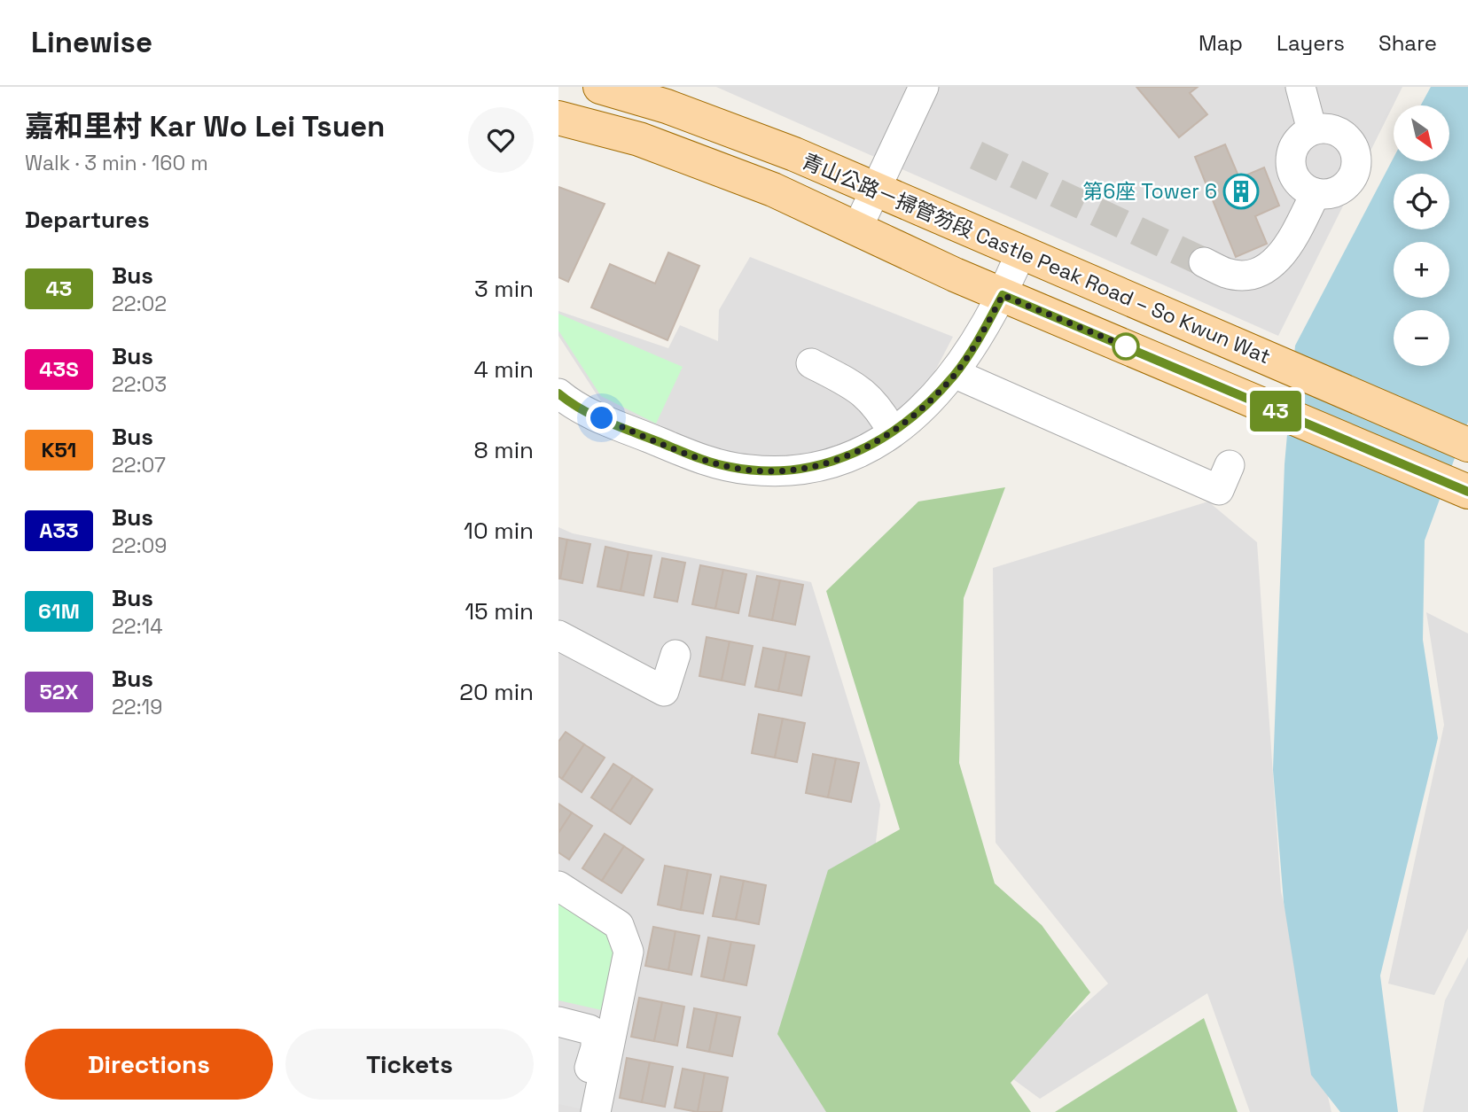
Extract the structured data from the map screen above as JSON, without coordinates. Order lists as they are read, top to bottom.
{
  "streets": {
    "main road": ["青山公路－掃管笏段 Castle Peak Road – So Kwun Wat"]
  },
  "places": {
    "building": ["第6座 Tower 6"]
  },
  "lines": ["bus line 43"],
  "north": "bottom right",
  "page": {
    "header": "Linewise",
    "nav": ["Map", "Layers", "Share"],
    "heading": [
      ["嘉和里村 Kar Wo Lei Tsuen", "Walk · 3 min · 160 m"],
      "Departures"
    ],
    "on_map": "43",
    "map_buttons": ["+", "−"],
    "list": [
      {
        "mark": "43",
        "name": "Bus",
        "note": "22:02",
        "value": "3 min"
      },
      {
        "mark": "43S",
        "name": "Bus",
        "note": "22:03",
        "value": "4 min"
      },
      {
        "mark": "K51",
        "name": "Bus",
        "note": "22:07",
        "value": "8 min"
      },
      {
        "mark": "A33",
        "name": "Bus",
        "note": "22:09",
        "value": "10 min"
      },
      {
        "mark": "61M",
        "name": "Bus",
        "note": "22:14",
        "value": "15 min"
      },
      {
        "mark": "52X",
        "name": "Bus",
        "note": "22:19",
        "value": "20 min"
      }
    ],
    "buttons": ["Directions", "Tickets"]
  }
}
